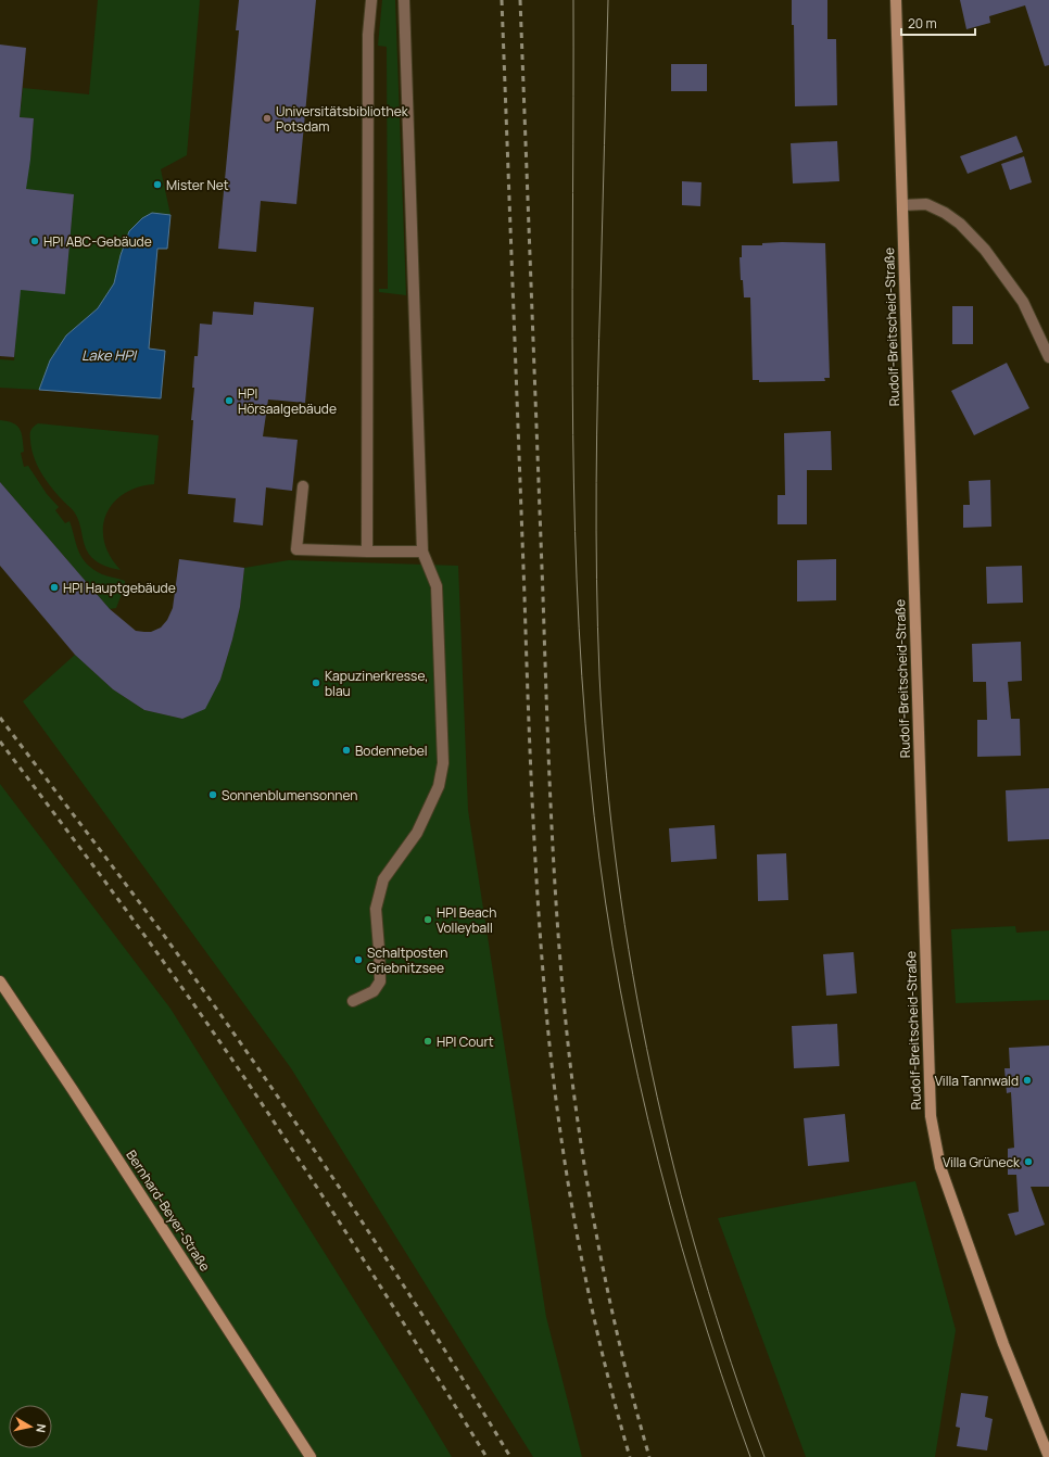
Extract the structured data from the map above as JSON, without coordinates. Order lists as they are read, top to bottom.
{
  "streets": {
    "street": ["Rudolf-Breitscheid-Straße", "Bernhard-Beyer-Straße"]
  },
  "water": ["Lake HPI"],
  "places": [
    "Universitätsbibliothek Potsdam",
    "Mister Net",
    "HPI ABC-Gebäude",
    "HPI Hörsaalgebäude",
    "HPI Hauptgebäude",
    "Kapuzinerkresse, blau",
    "Bodennebel",
    "Sonnenblumensonnen",
    "HPI Beach Volleyball",
    "Schaltposten Griebnitzsee",
    "HPI Court",
    "Villa Tannwald",
    "Villa Grüneck"
  ],
  "scale_bar": "20 m",
  "north": "right"
}
